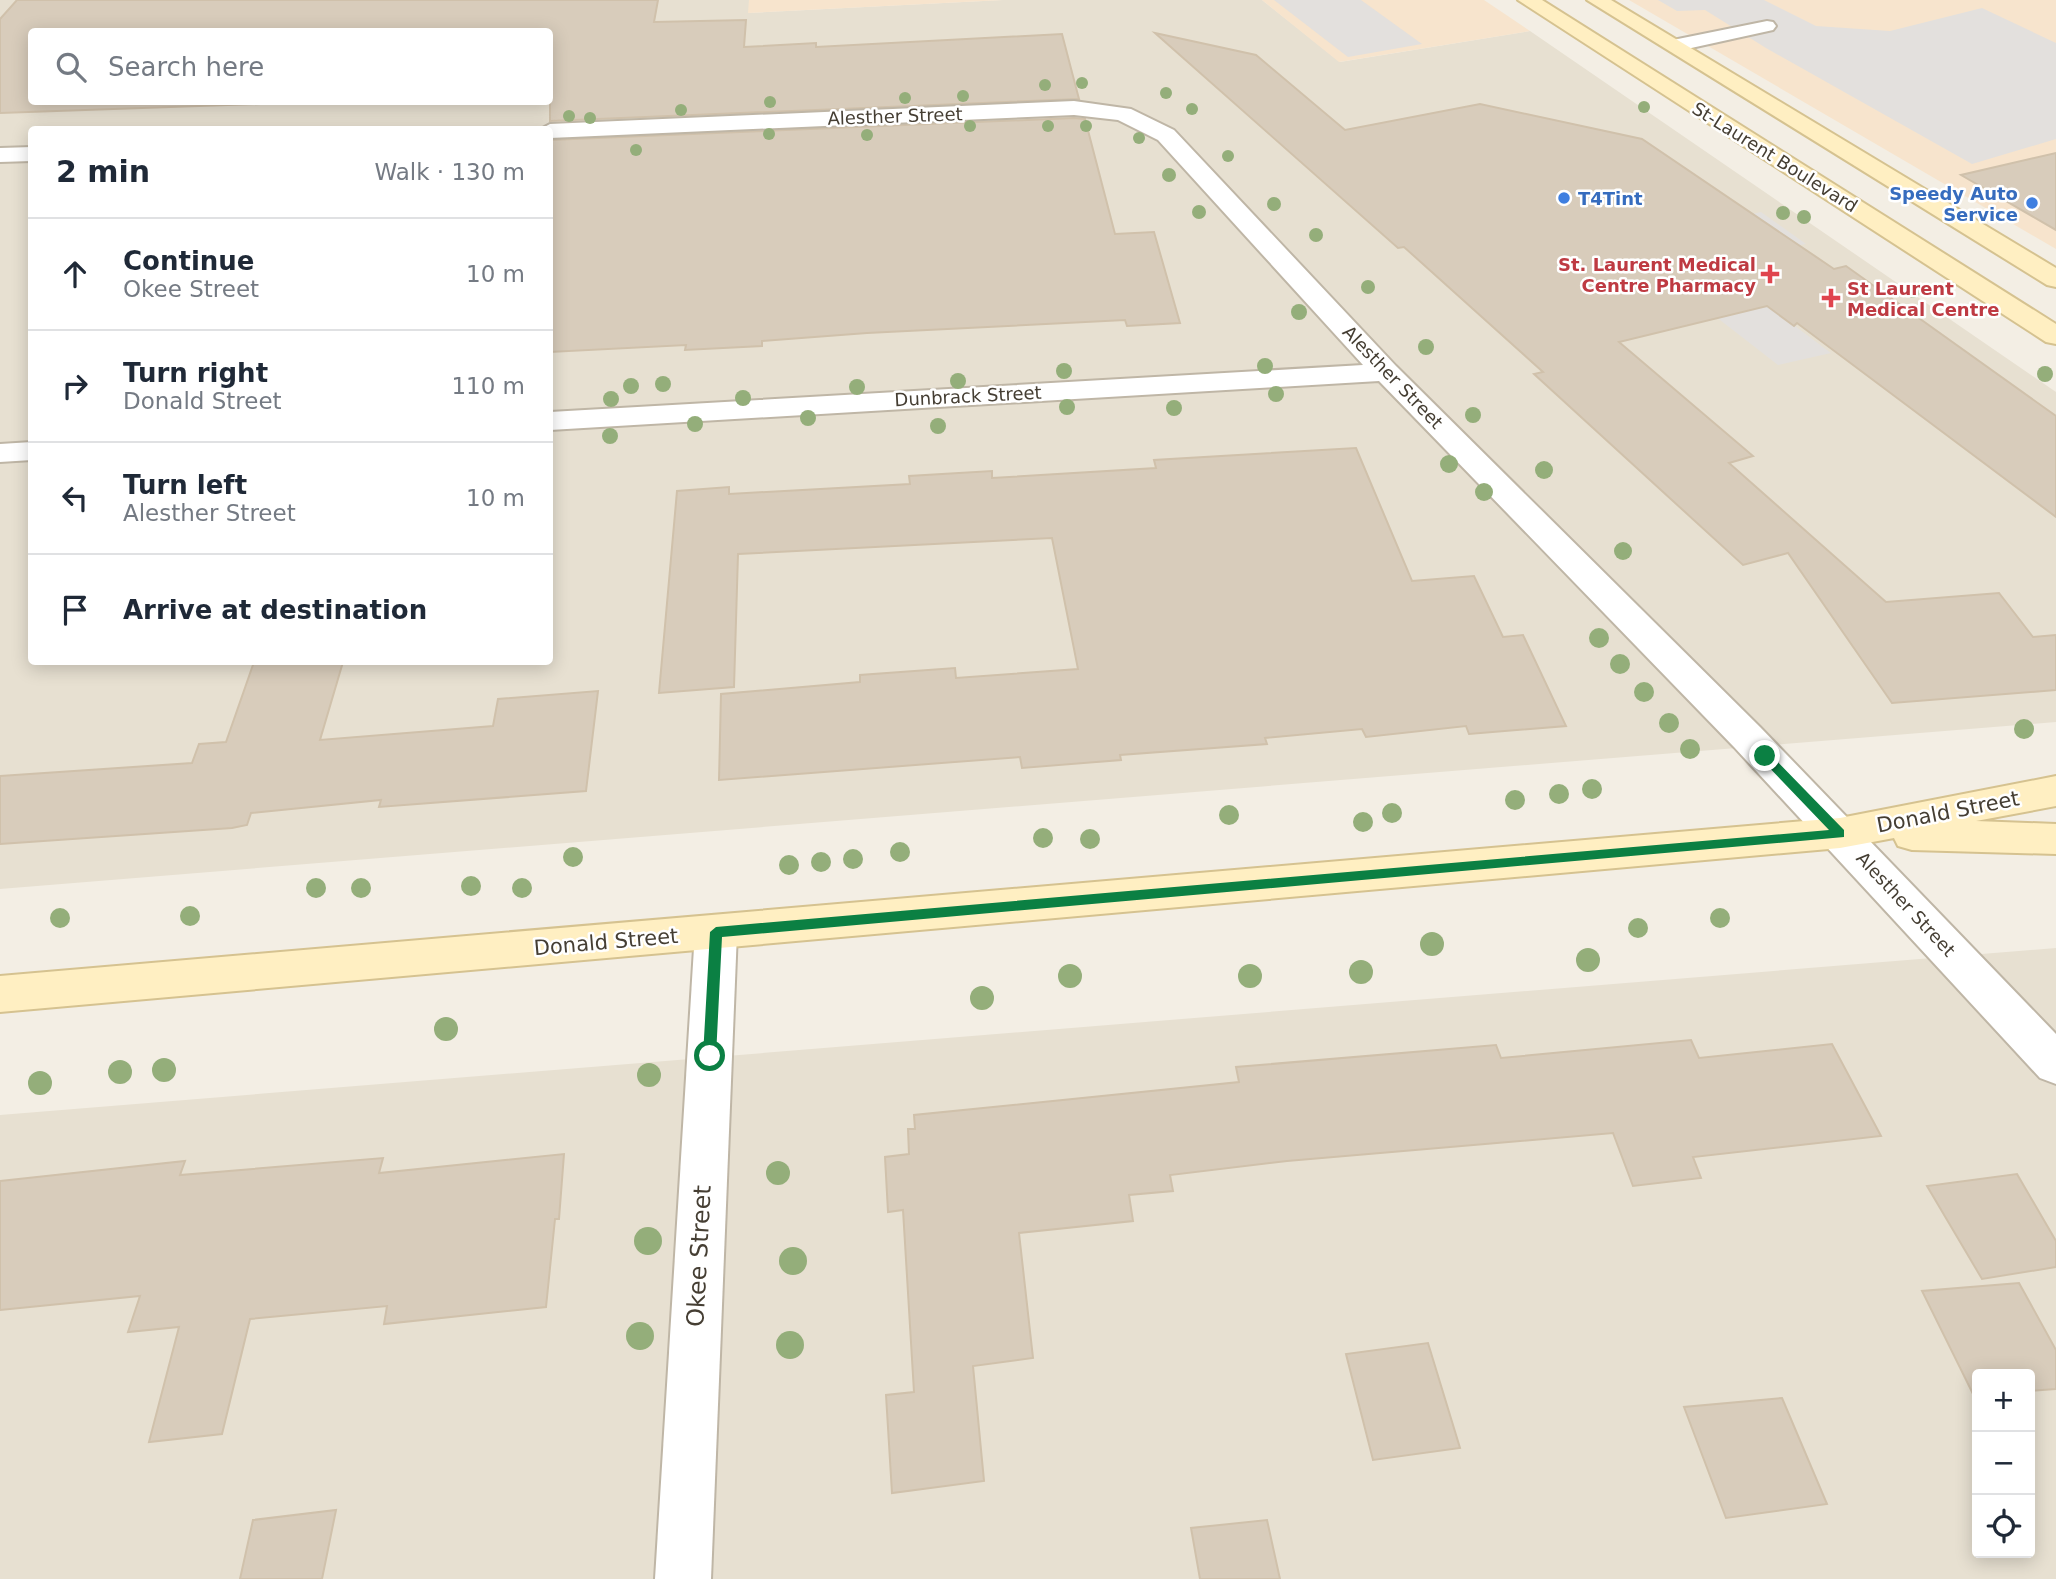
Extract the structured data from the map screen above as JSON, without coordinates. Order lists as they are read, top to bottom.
{
  "streets": {
    "main road": ["St-Laurent Boulevard", "Donald Street"],
    "street": ["Alesther Street", "Dunbrack Street", "Okee Street"]
  },
  "crossings": [
    ["Alesther Street", "Dunbrack Street"],
    ["Alesther Street", "Donald Street"],
    ["Donald Street", "Okee Street"]
  ],
  "places": {
    "other": ["T4Tint", "Speedy Auto Service"],
    "health": ["St. Laurent Medical Centre Pharmacy", "St Laurent Medical Centre"]
  },
  "page": {
    "search": "Search here",
    "heading": ["2 min", "Walk · 130 m"],
    "list": [
      ["Continue", "Okee Street", "10 m"],
      ["Turn right", "Donald Street", "110 m"],
      ["Turn left", "Alesther Street", "10 m"],
      "Arrive at destination"
    ],
    "map_buttons": ["+", "−"]
  }
}
